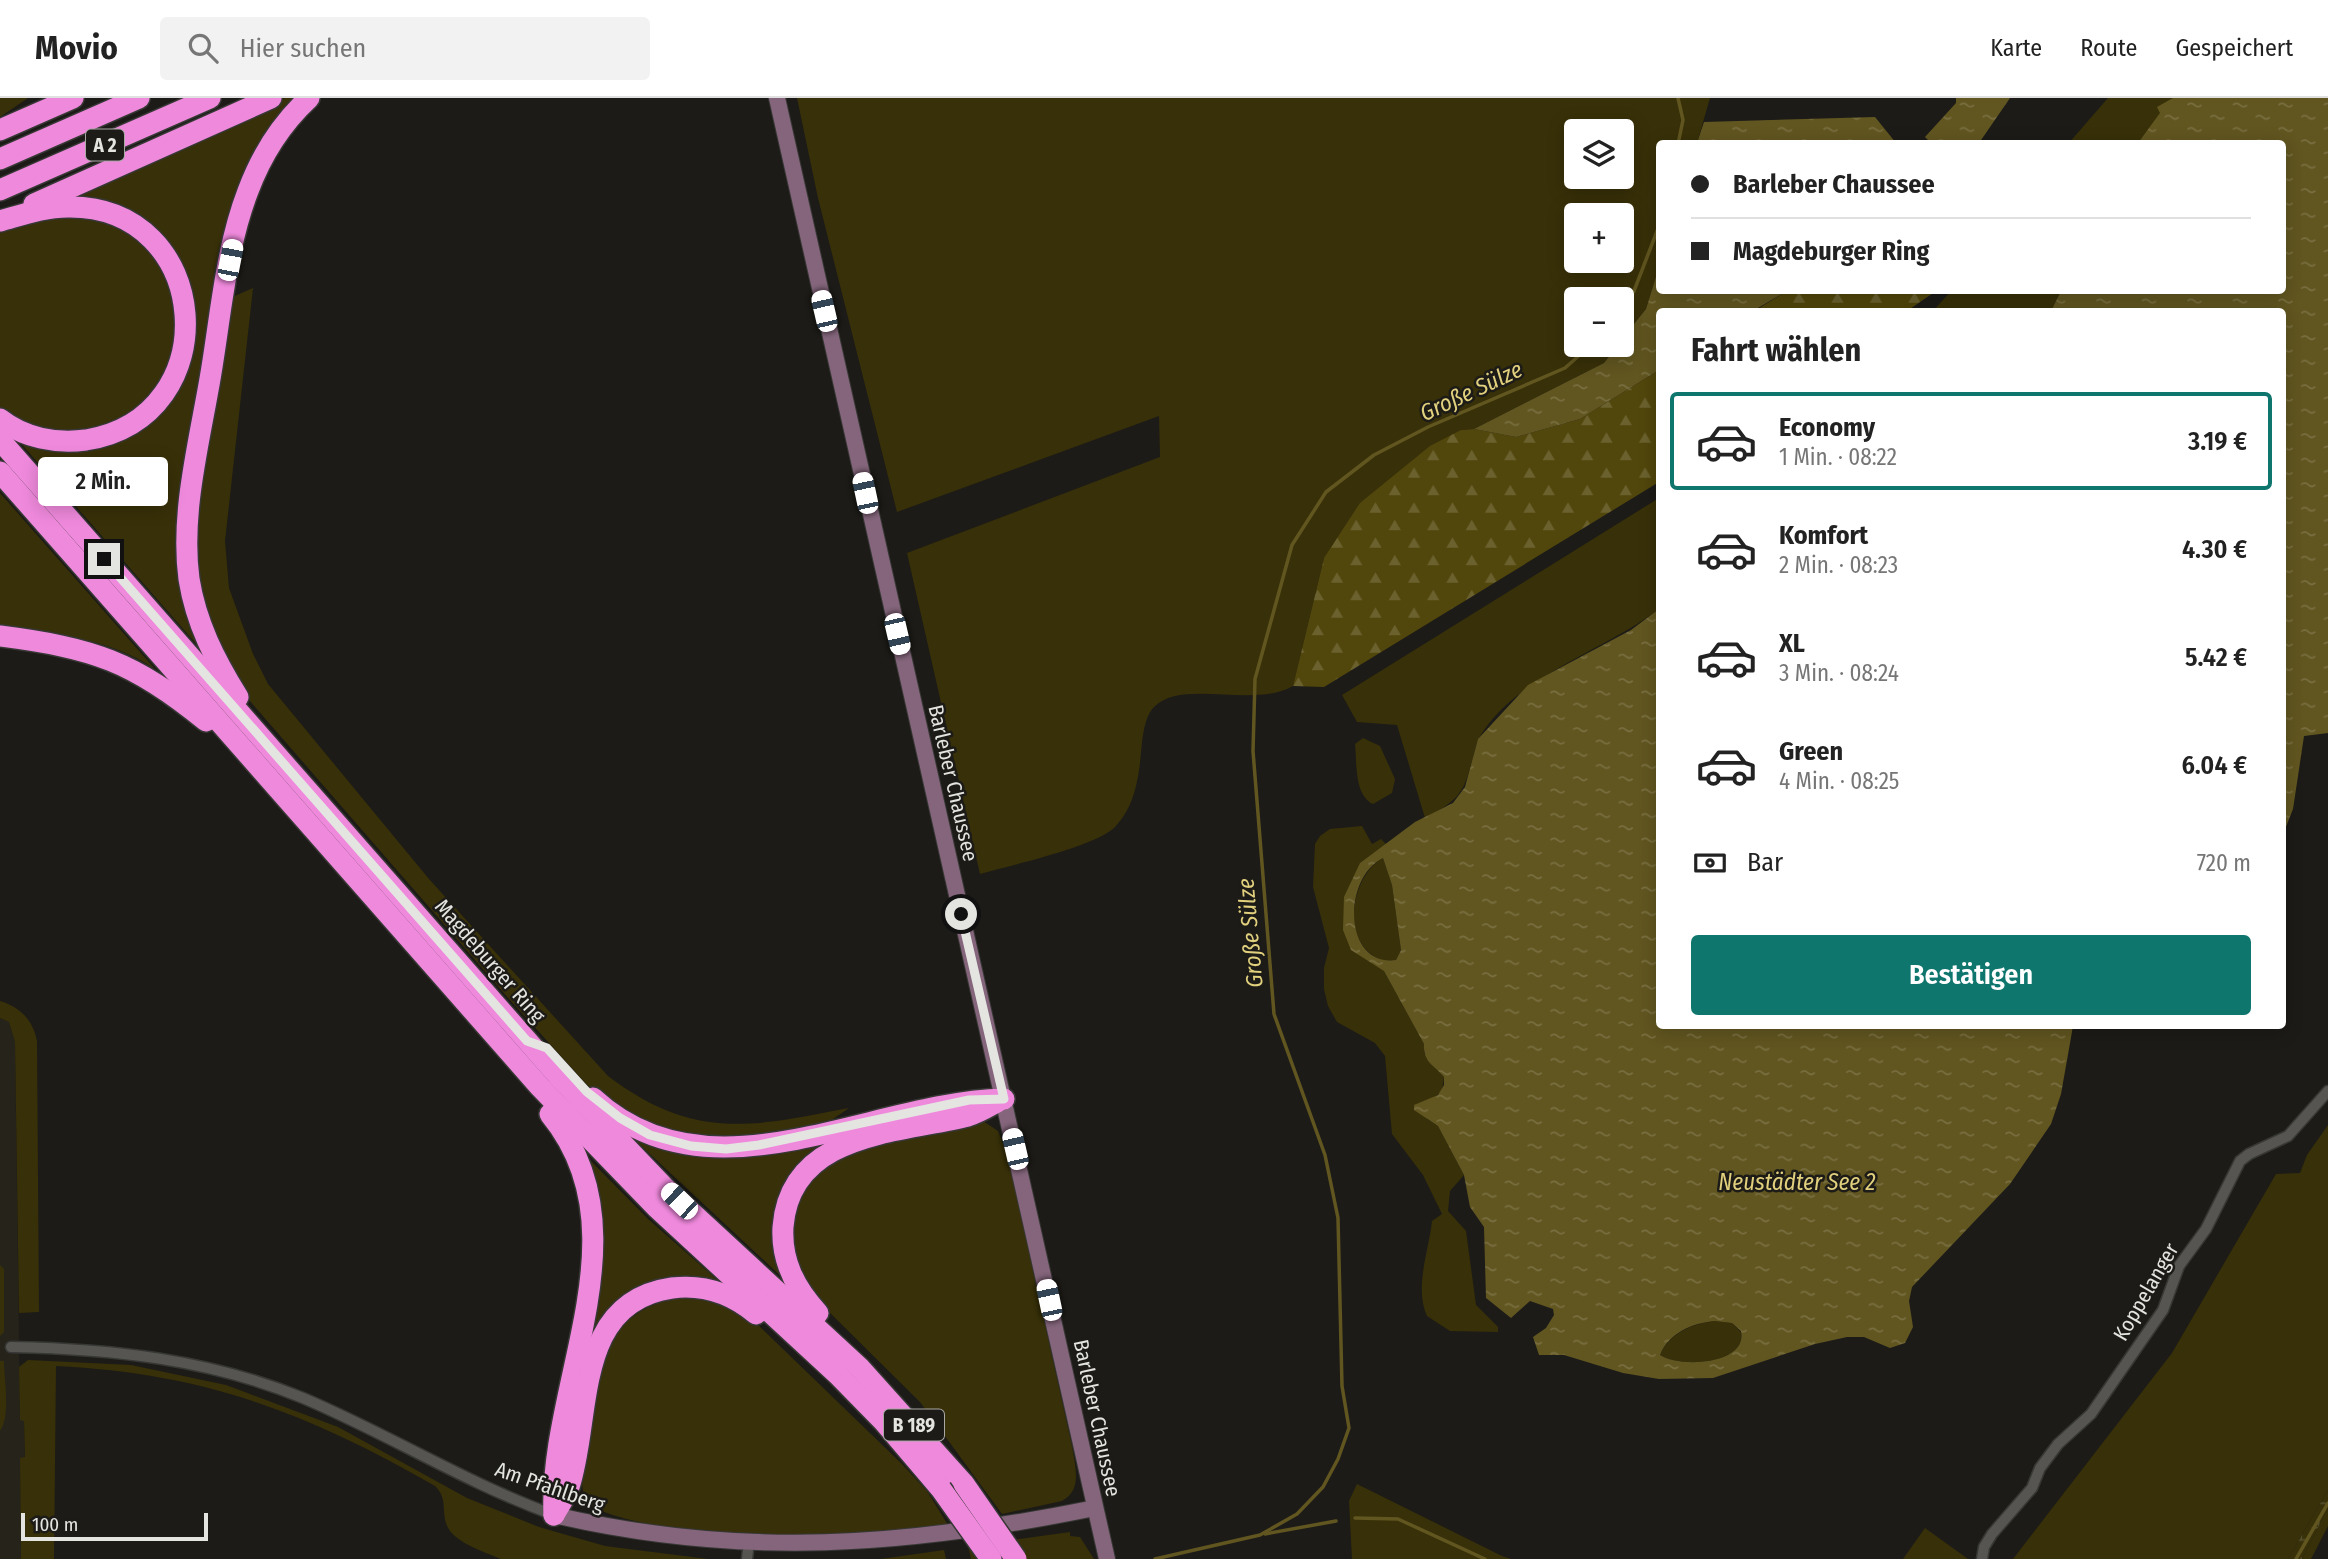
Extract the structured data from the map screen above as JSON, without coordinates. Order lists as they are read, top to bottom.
{
  "streets": {
    "highway": ["A 2", "Magdeburger Ring", "B 189"],
    "street": ["Barleber Chaussee", "Koppelanger", "Am Pfahlberg"]
  },
  "crossings": [
    ["Barleber Chaussee", "Am Pfahlberg"]
  ],
  "water": ["Große Sülze", "Neustädter See 2"],
  "scale_bar": "100 m",
  "page": {
    "header": "Movio",
    "search": "Hier suchen",
    "nav": ["Karte", "Route", "Gespeichert"],
    "map_buttons": ["+", "−"],
    "banner": ["Barleber Chaussee", "Magdeburger Ring"],
    "heading": "Fahrt wählen",
    "list": [
      {
        "name": "Economy",
        "note": "1 Min. · 08:22",
        "value": "3.19 €"
      },
      {
        "name": "Komfort",
        "note": "2 Min. · 08:23",
        "value": "4.30 €"
      },
      {
        "name": "XL",
        "note": "3 Min. · 08:24",
        "value": "5.42 €"
      },
      {
        "name": "Green",
        "note": "4 Min. · 08:25",
        "value": "6.04 €"
      }
    ],
    "bubble": "2 Min.",
    "pay": ["Bar", "720 m"],
    "buttons": "Bestätigen",
    "scale": "100 m"
  }
}
